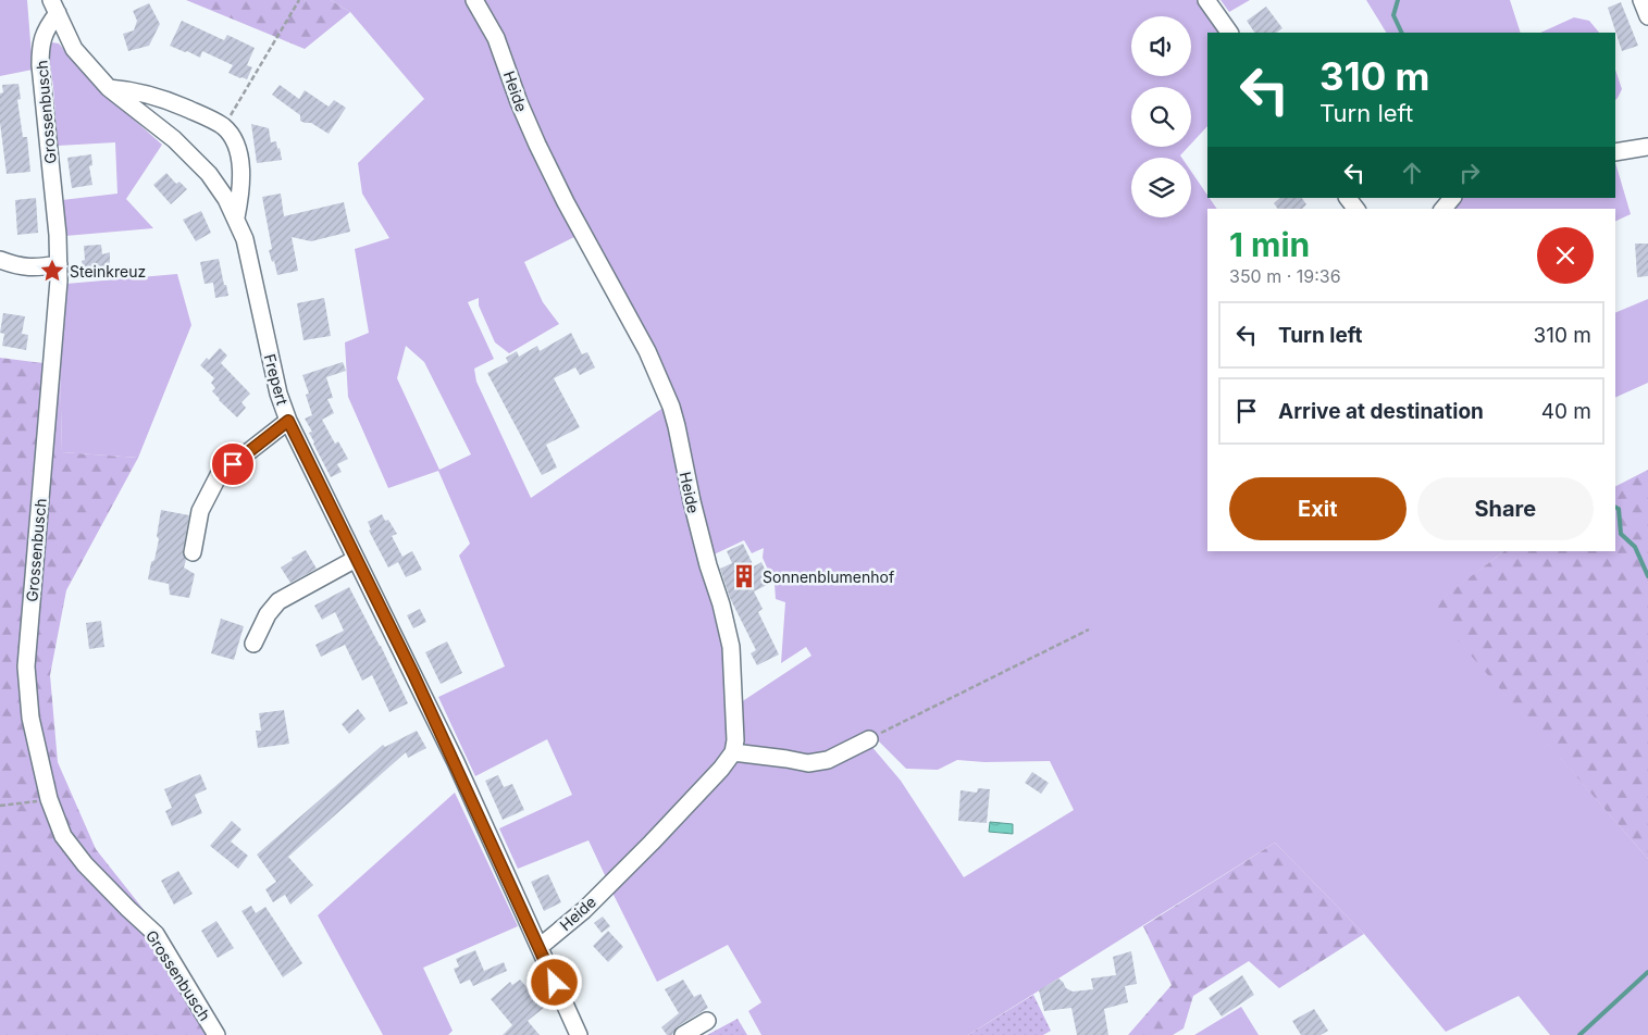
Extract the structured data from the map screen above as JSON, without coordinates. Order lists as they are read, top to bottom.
{
  "streets": {
    "street": ["Heide", "Grossenbusch", "Frepert"]
  },
  "crossings": [
    ["Heide", "Frepert"],
    ["Grossenbusch", "Frepert"]
  ],
  "places": {
    "place": ["Steinkreuz"],
    "building": ["Sonnenblumenhof"]
  },
  "page": {
    "turn": ["310 m", "Turn left"],
    "heading": ["1 min", "350 m · 19:36"],
    "list": [
      {
        "name": "Turn left",
        "value": "310 m"
      },
      {
        "name": "Arrive at destination",
        "value": "40 m"
      }
    ],
    "buttons": ["Exit", "Share"]
  }
}
